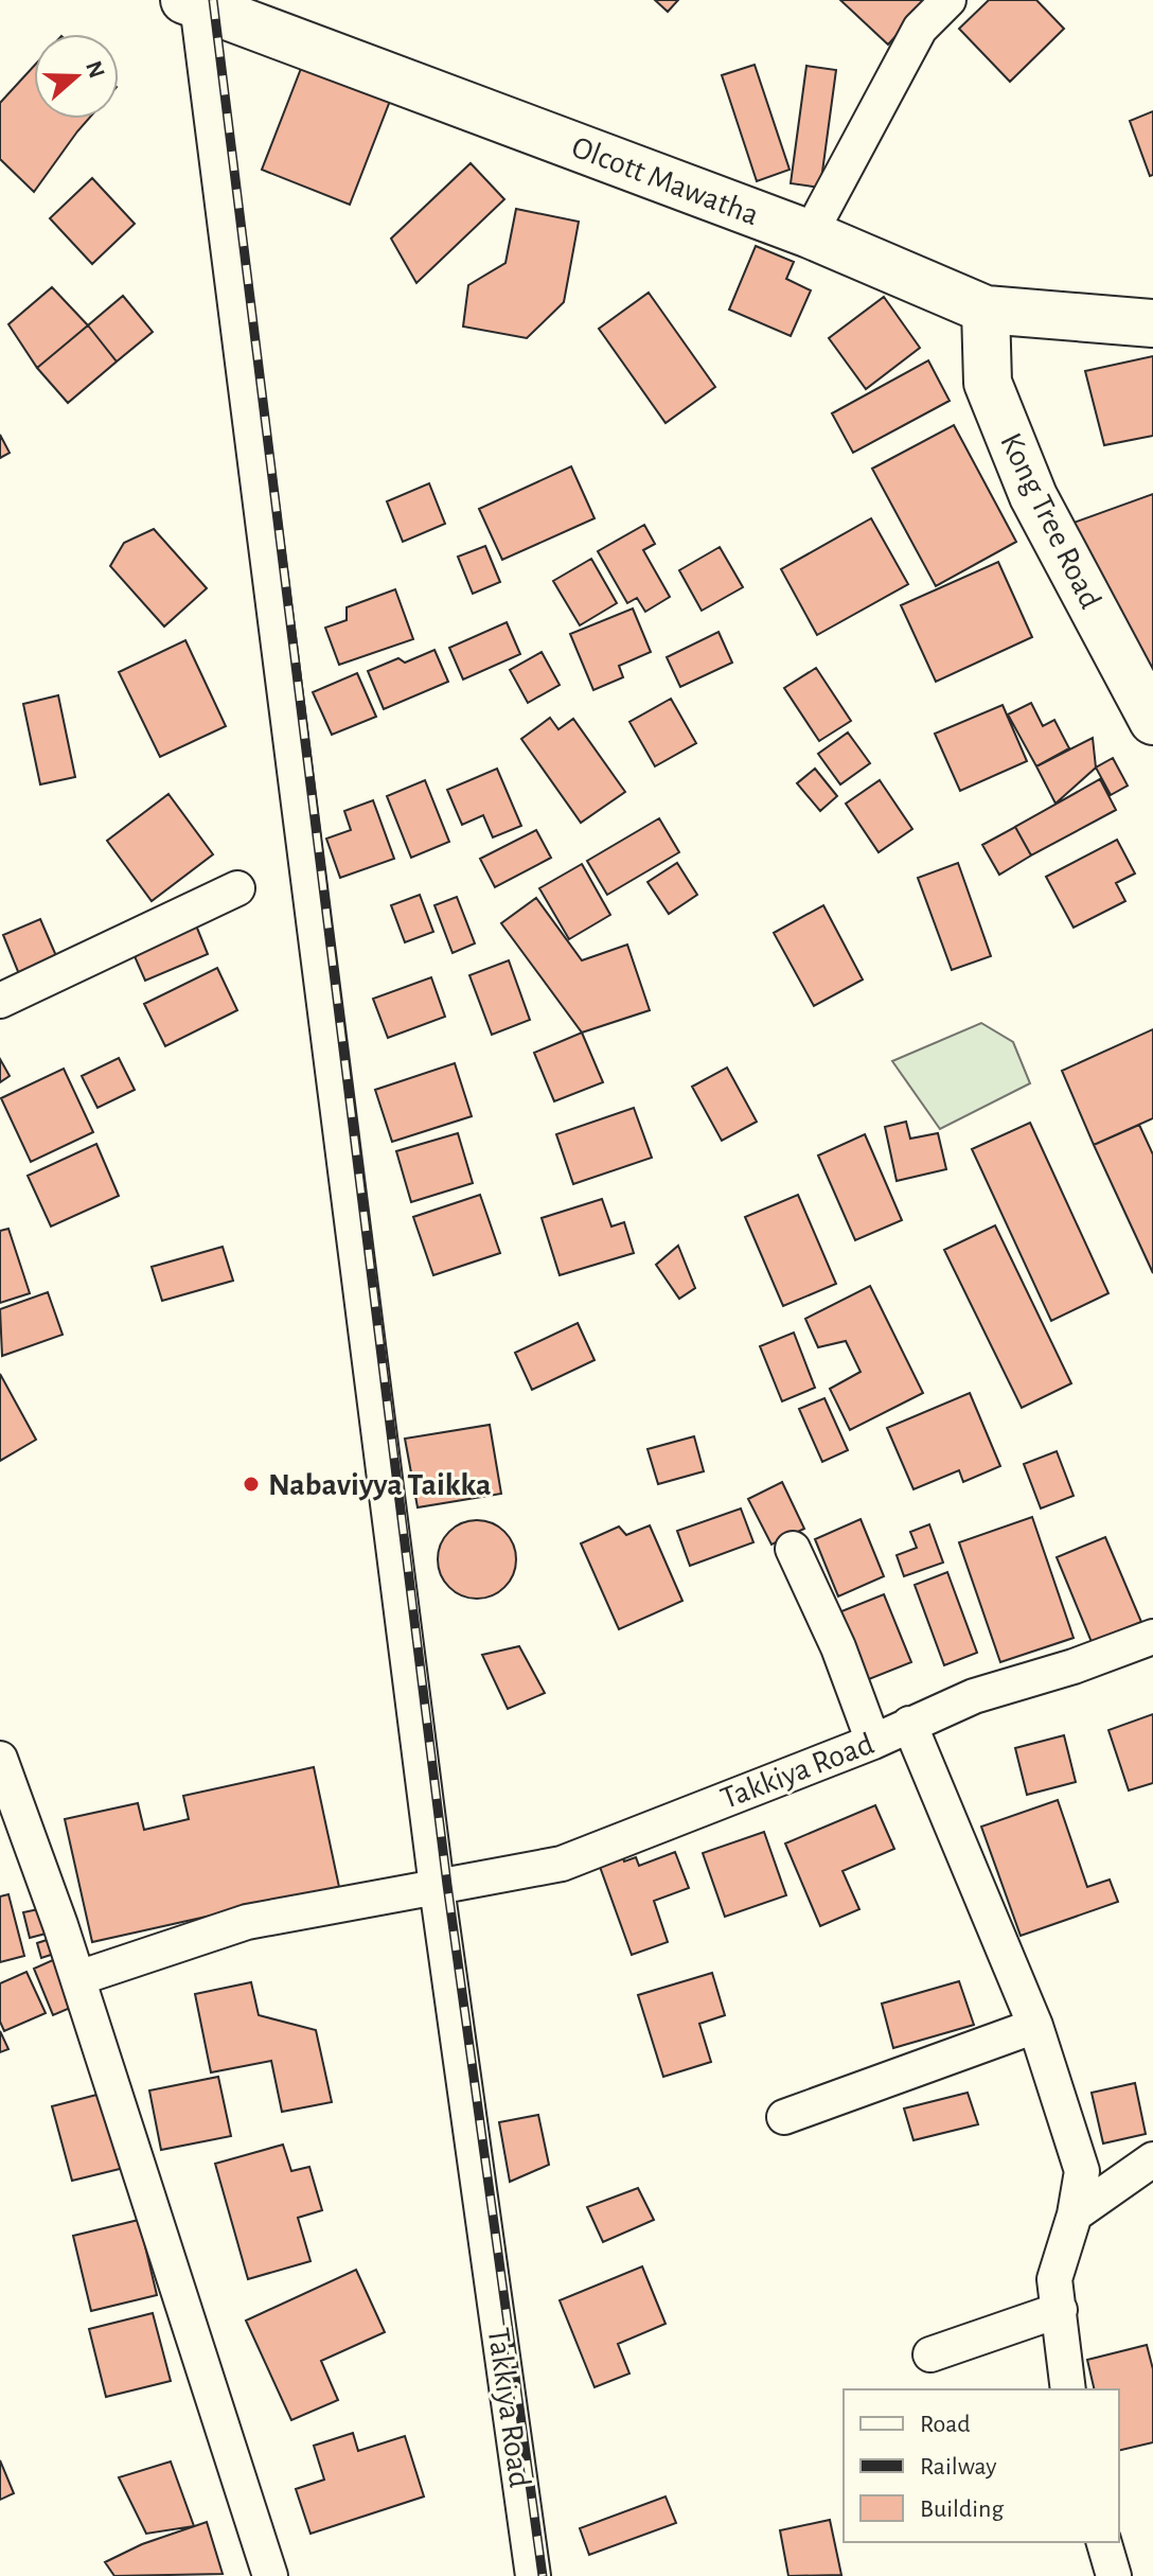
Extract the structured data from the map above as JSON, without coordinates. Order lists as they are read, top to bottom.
{
  "streets": {
    "main road": ["Olcott Mawatha", "Kong Tree Road"],
    "street": ["Takkiya Road"]
  },
  "crossings": [
    ["Olcott Mawatha", "Kong Tree Road"]
  ],
  "places": ["Nabaviyya Taikka"],
  "legend": ["Road", "Railway", "Building"],
  "north": "right"
}
